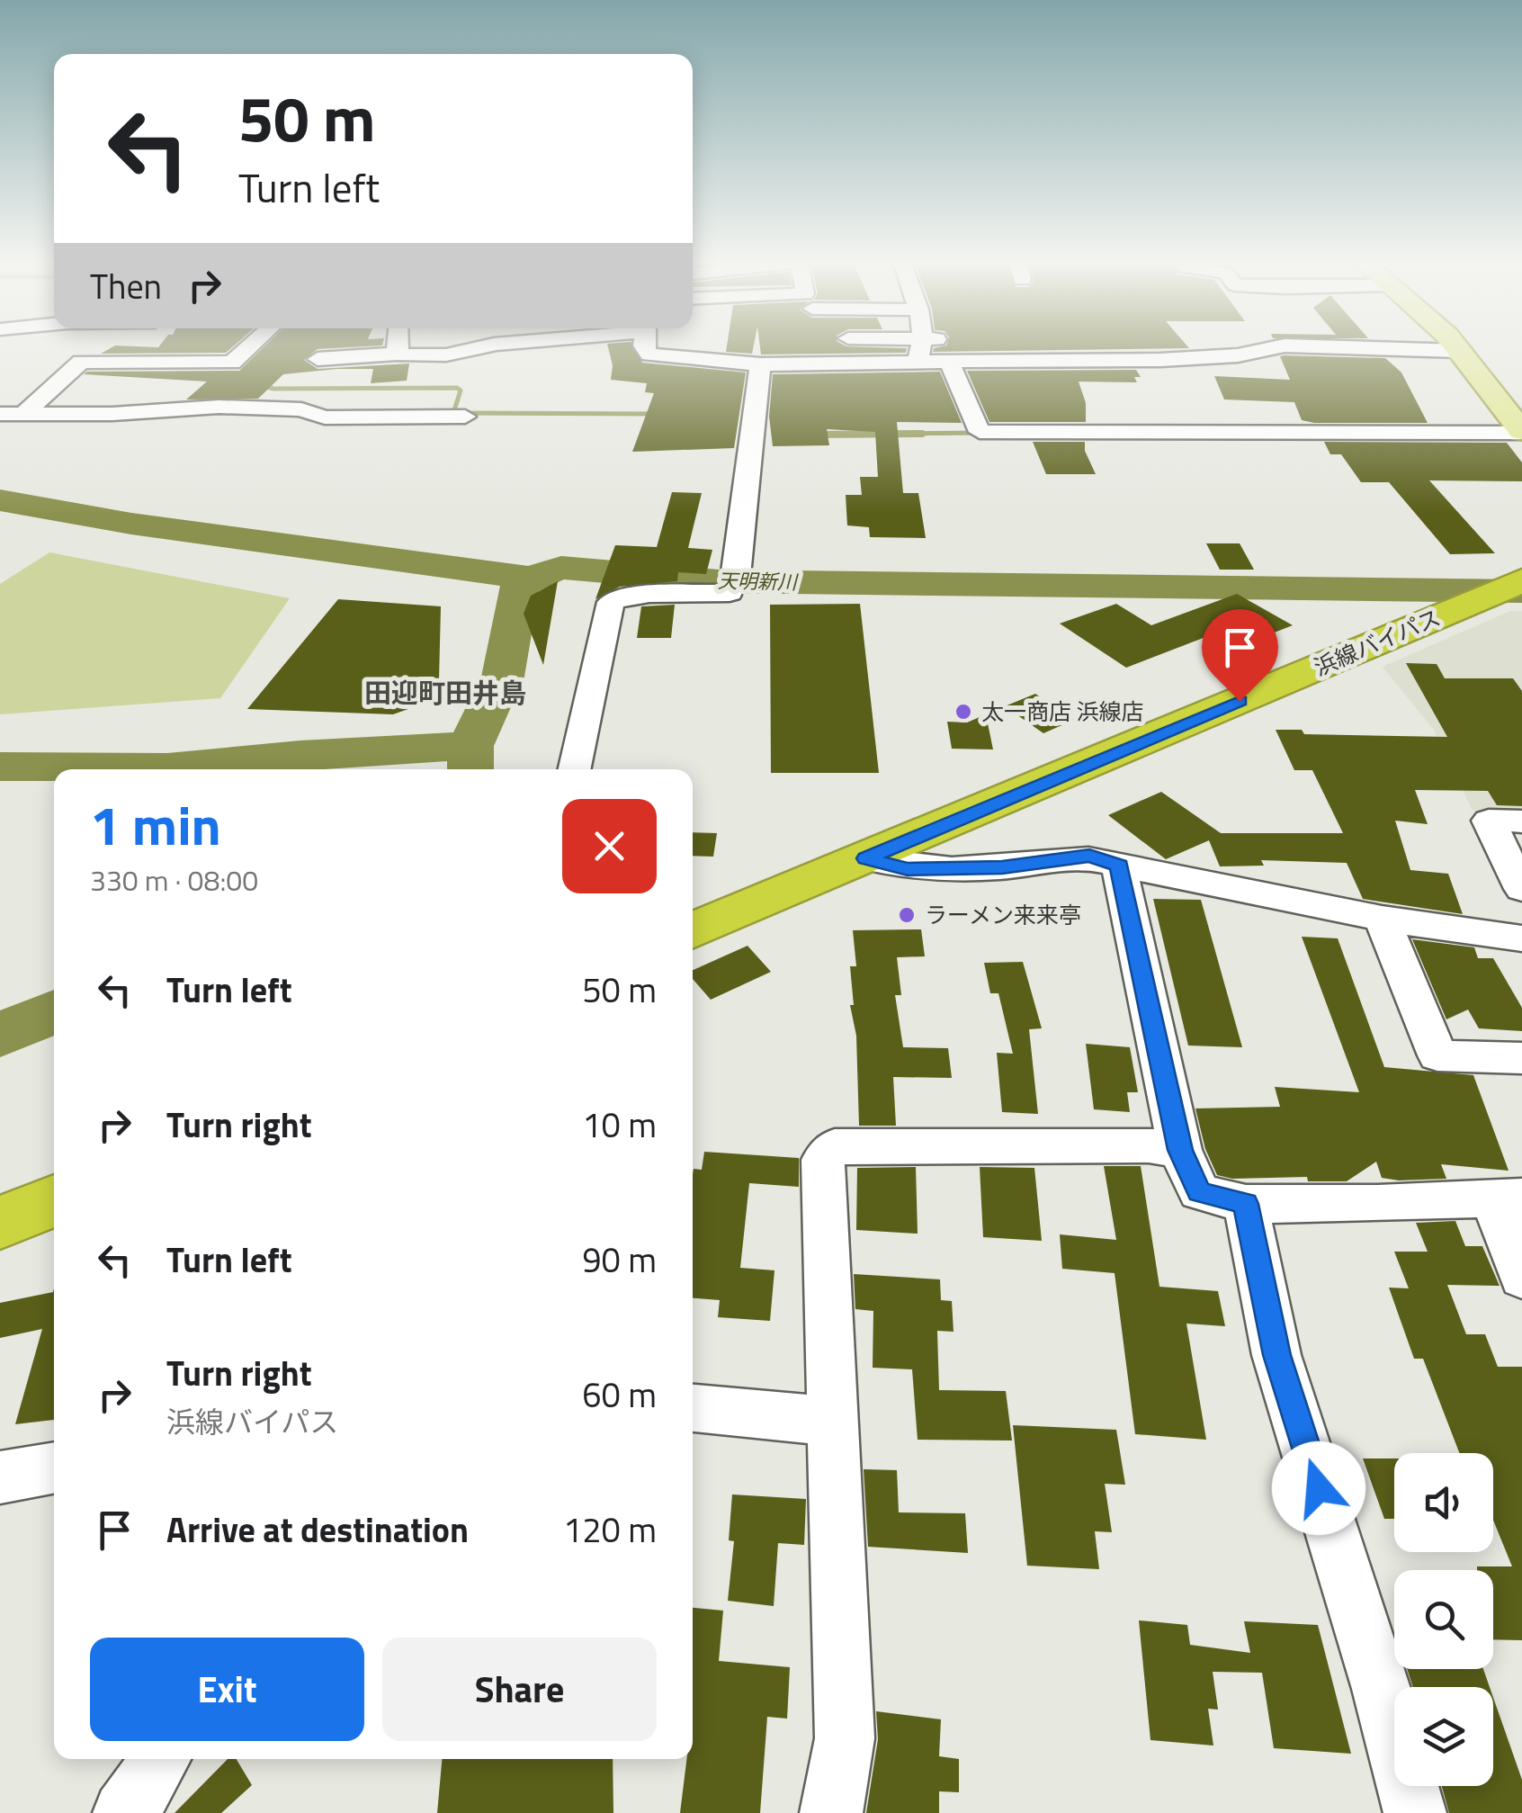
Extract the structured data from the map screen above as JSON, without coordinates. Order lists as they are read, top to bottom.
{
  "streets": {
    "highway": ["浜線バイパス"]
  },
  "districts": ["田迎町田井島"],
  "water": ["天明新川"],
  "places": ["太一商店 浜線店", "ラーメン来来亭"],
  "page": {
    "turn": ["50 m", "Turn left"],
    "then": "Then",
    "heading": ["1 min", "330 m · 08:00"],
    "list": [
      {
        "name": "Turn left",
        "value": "50 m"
      },
      {
        "name": "Turn right",
        "value": "10 m"
      },
      {
        "name": "Turn left",
        "value": "90 m"
      },
      {
        "name": "Turn right",
        "note": "浜線バイパス",
        "value": "60 m"
      },
      {
        "name": "Arrive at destination",
        "value": "120 m"
      }
    ],
    "buttons": ["Exit", "Share"]
  }
}
